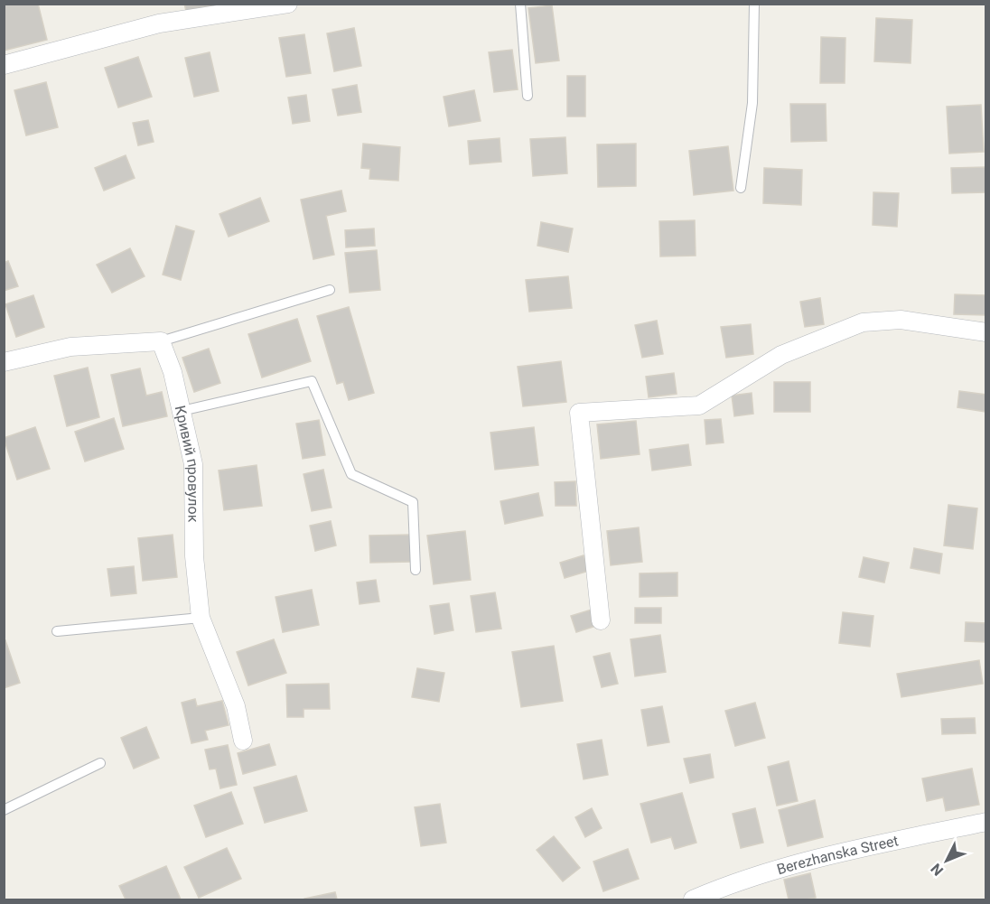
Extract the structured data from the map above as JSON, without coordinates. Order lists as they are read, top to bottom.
{
  "streets": {
    "street": ["Кривий провулок", "Berezhanska Street"]
  },
  "north": "bottom left"
}
